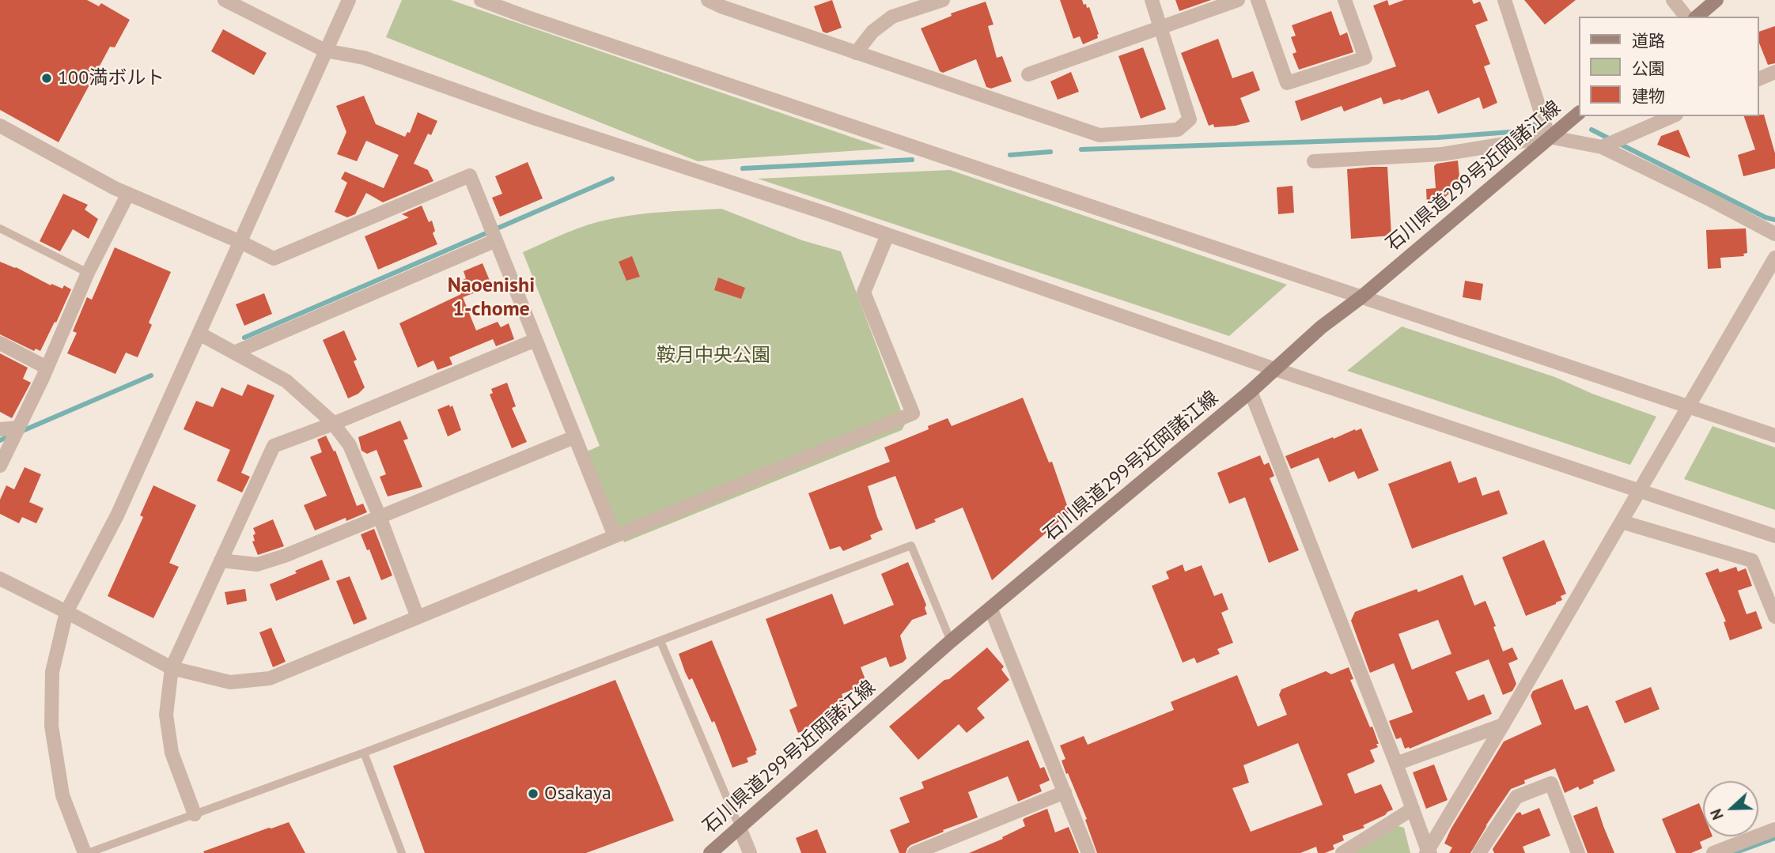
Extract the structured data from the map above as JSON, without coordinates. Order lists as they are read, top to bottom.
{
  "streets": {
    "main road": ["石川県道299号近岡諸江線"]
  },
  "districts": ["Naoenishi 1-chome"],
  "parks": ["鞍月中央公園"],
  "places": ["100満ボルト", "Osakaya"],
  "legend": ["道路", "公園", "建物"],
  "north": "left"
}
